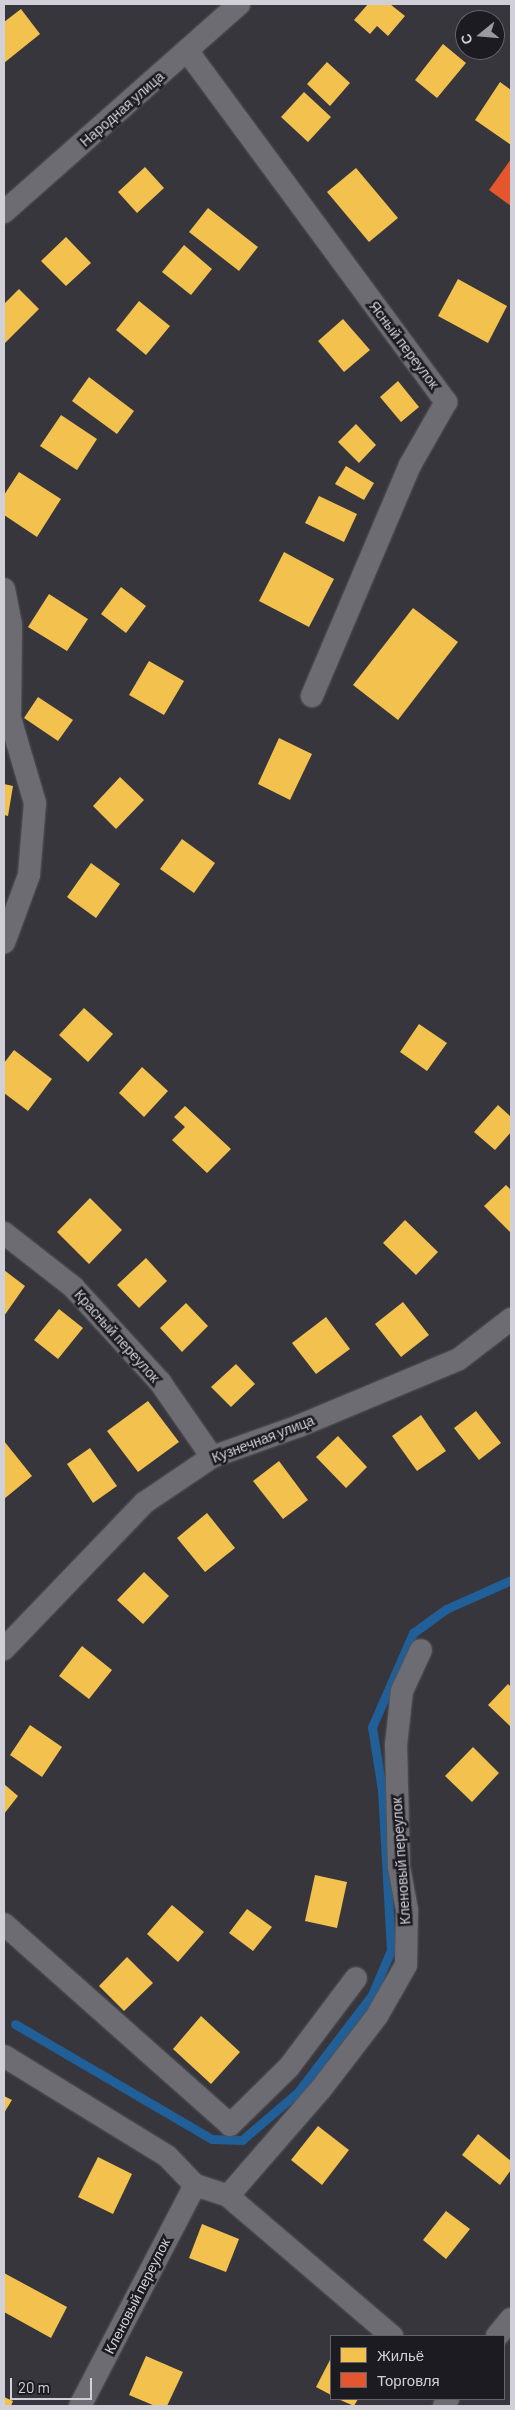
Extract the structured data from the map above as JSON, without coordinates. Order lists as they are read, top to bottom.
{
  "streets": {
    "street": [
      "Народная улица",
      "Ясный переулок",
      "Красный переулок",
      "Кузнечная улица",
      "Кленовый переулок"
    ]
  },
  "crossings": [
    ["Народная улица", "Ясный переулок"],
    ["Красный переулок", "Кузнечная улица"]
  ],
  "legend": ["Жильё", "Торговля"],
  "scale_bar": "20 m",
  "north": "left"
}
